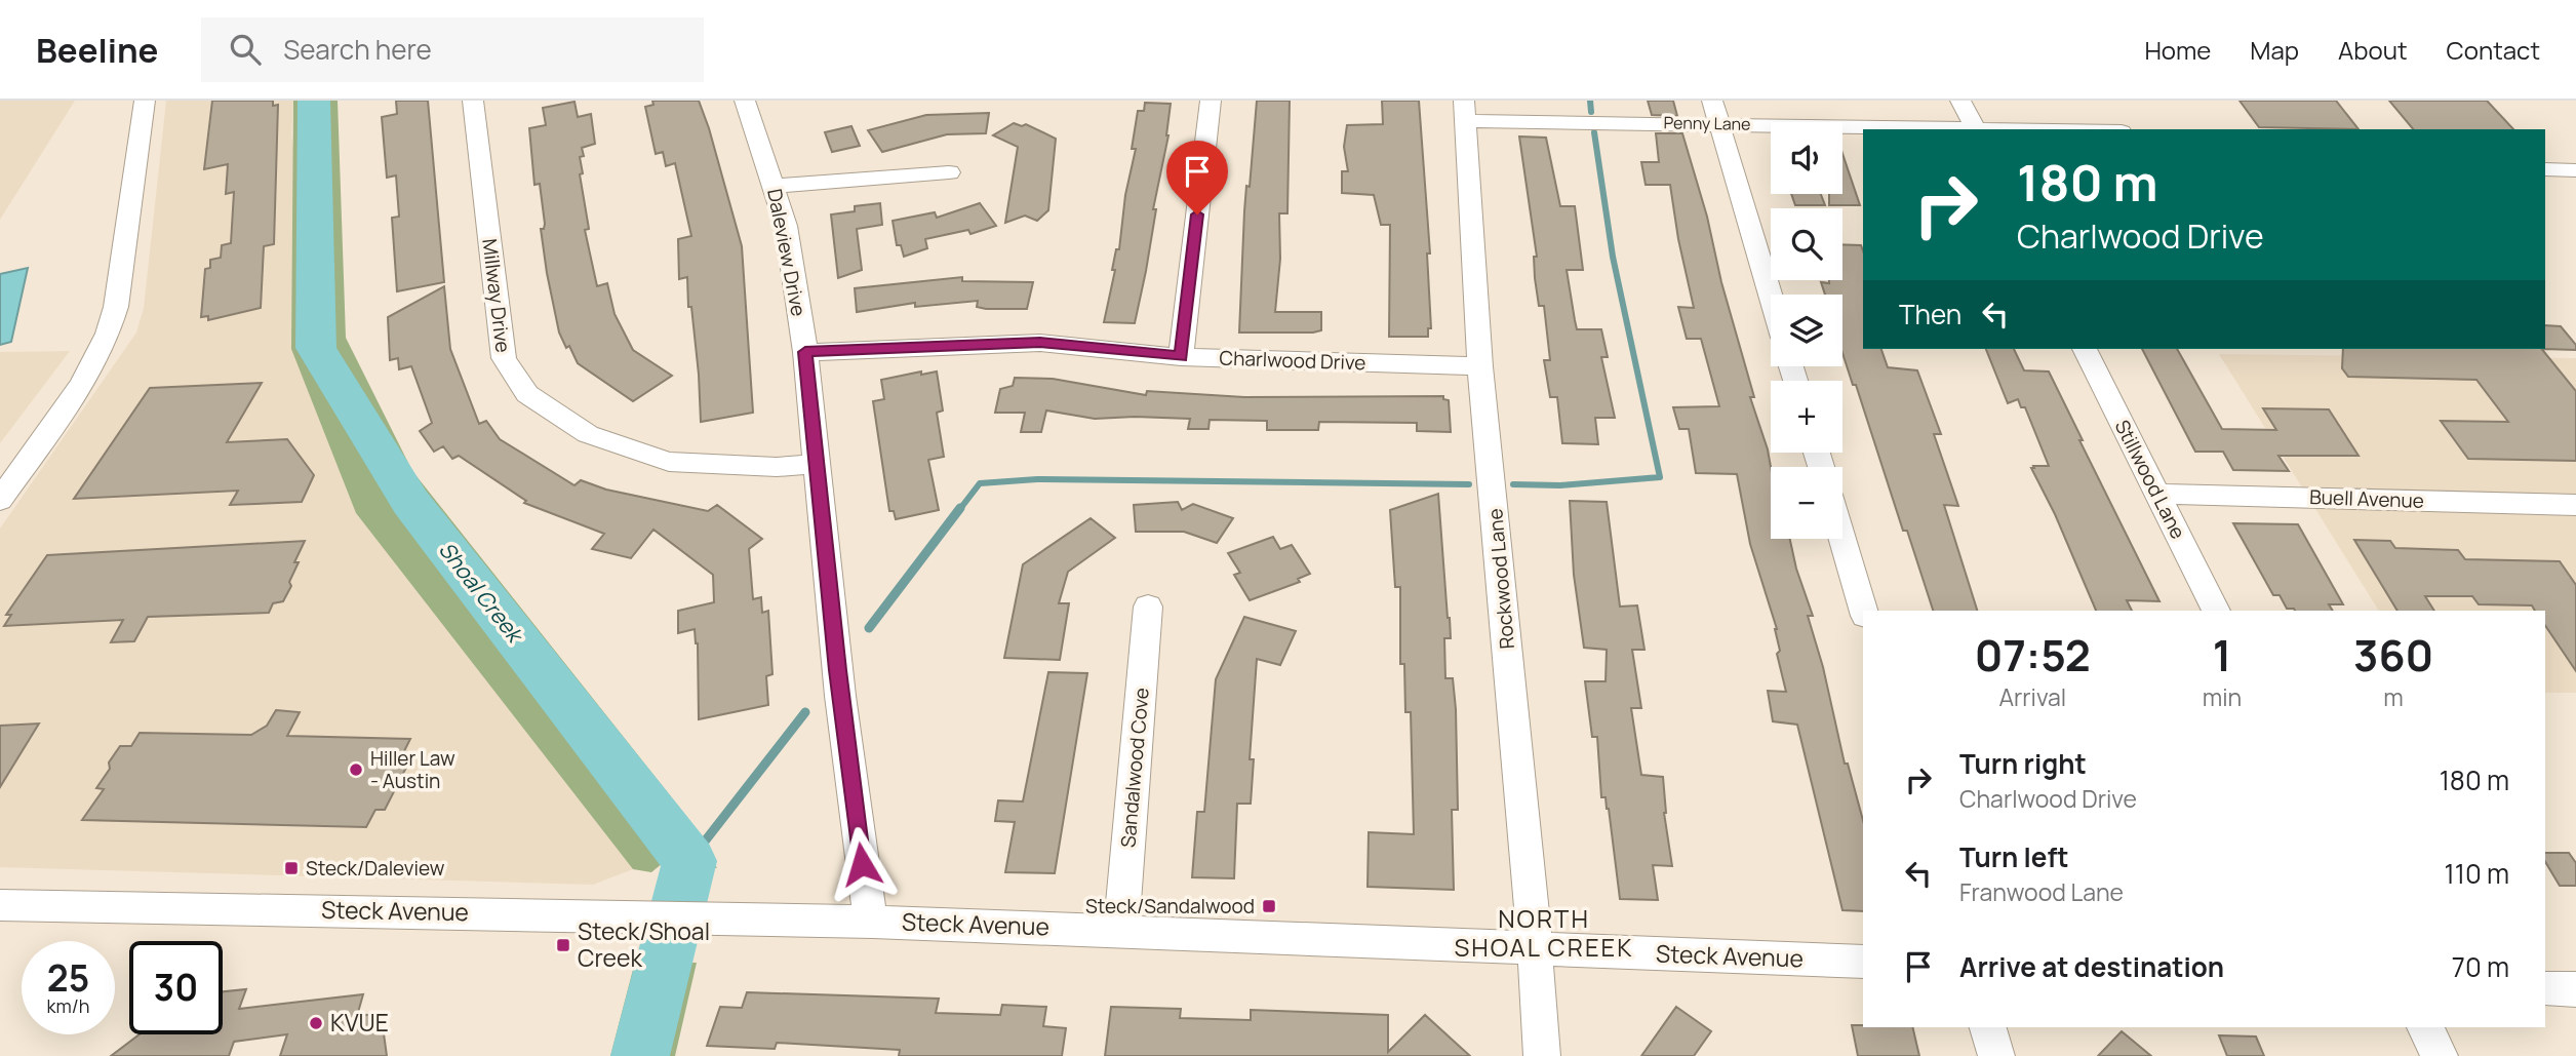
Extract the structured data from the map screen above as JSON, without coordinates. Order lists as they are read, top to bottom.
{
  "streets": {
    "street": [
      "Penny Lane",
      "Daleview Drive",
      "Millway Drive",
      "Charlwood Drive",
      "Stillwood Lane",
      "Buell Avenue",
      "Rockwood Lane",
      "Sandalwood Cove",
      "Steck Avenue"
    ]
  },
  "crossings": [
    ["Penny Lane", "Rockwood Lane"],
    ["Daleview Drive", "Millway Drive"],
    ["Daleview Drive", "Charlwood Drive"],
    ["Daleview Drive", "Steck Avenue"],
    ["Charlwood Drive", "Rockwood Lane"],
    ["Stillwood Lane", "Buell Avenue"],
    ["Rockwood Lane", "Steck Avenue"],
    ["Sandalwood Cove", "Steck Avenue"]
  ],
  "districts": ["NORTH SHOAL CREEK"],
  "water": ["Shoal Creek"],
  "places": {
    "other": ["Hiller Law - Austin", "KVUE"],
    "transit": ["Steck/Daleview", "Steck/Sandalwood", "Steck/Shoal Creek"]
  },
  "page": {
    "header": "Beeline",
    "search": "Search here",
    "nav": [
      "Home",
      "Map",
      "About",
      "Contact"
    ],
    "map_buttons": ["+", "−"],
    "turn": ["180 m", "Charlwood Drive"],
    "then": "Then",
    "eta": [
      "07:52",
      "Arrival",
      "1",
      "min",
      "360",
      "m"
    ],
    "list": [
      {
        "name": "Turn right",
        "note": "Charlwood Drive",
        "value": "180 m"
      },
      {
        "name": "Turn left",
        "note": "Franwood Lane",
        "value": "110 m"
      },
      {
        "name": "Arrive at destination",
        "value": "70 m"
      }
    ],
    "speed": "25 km/h",
    "limit": "30"
  }
}
